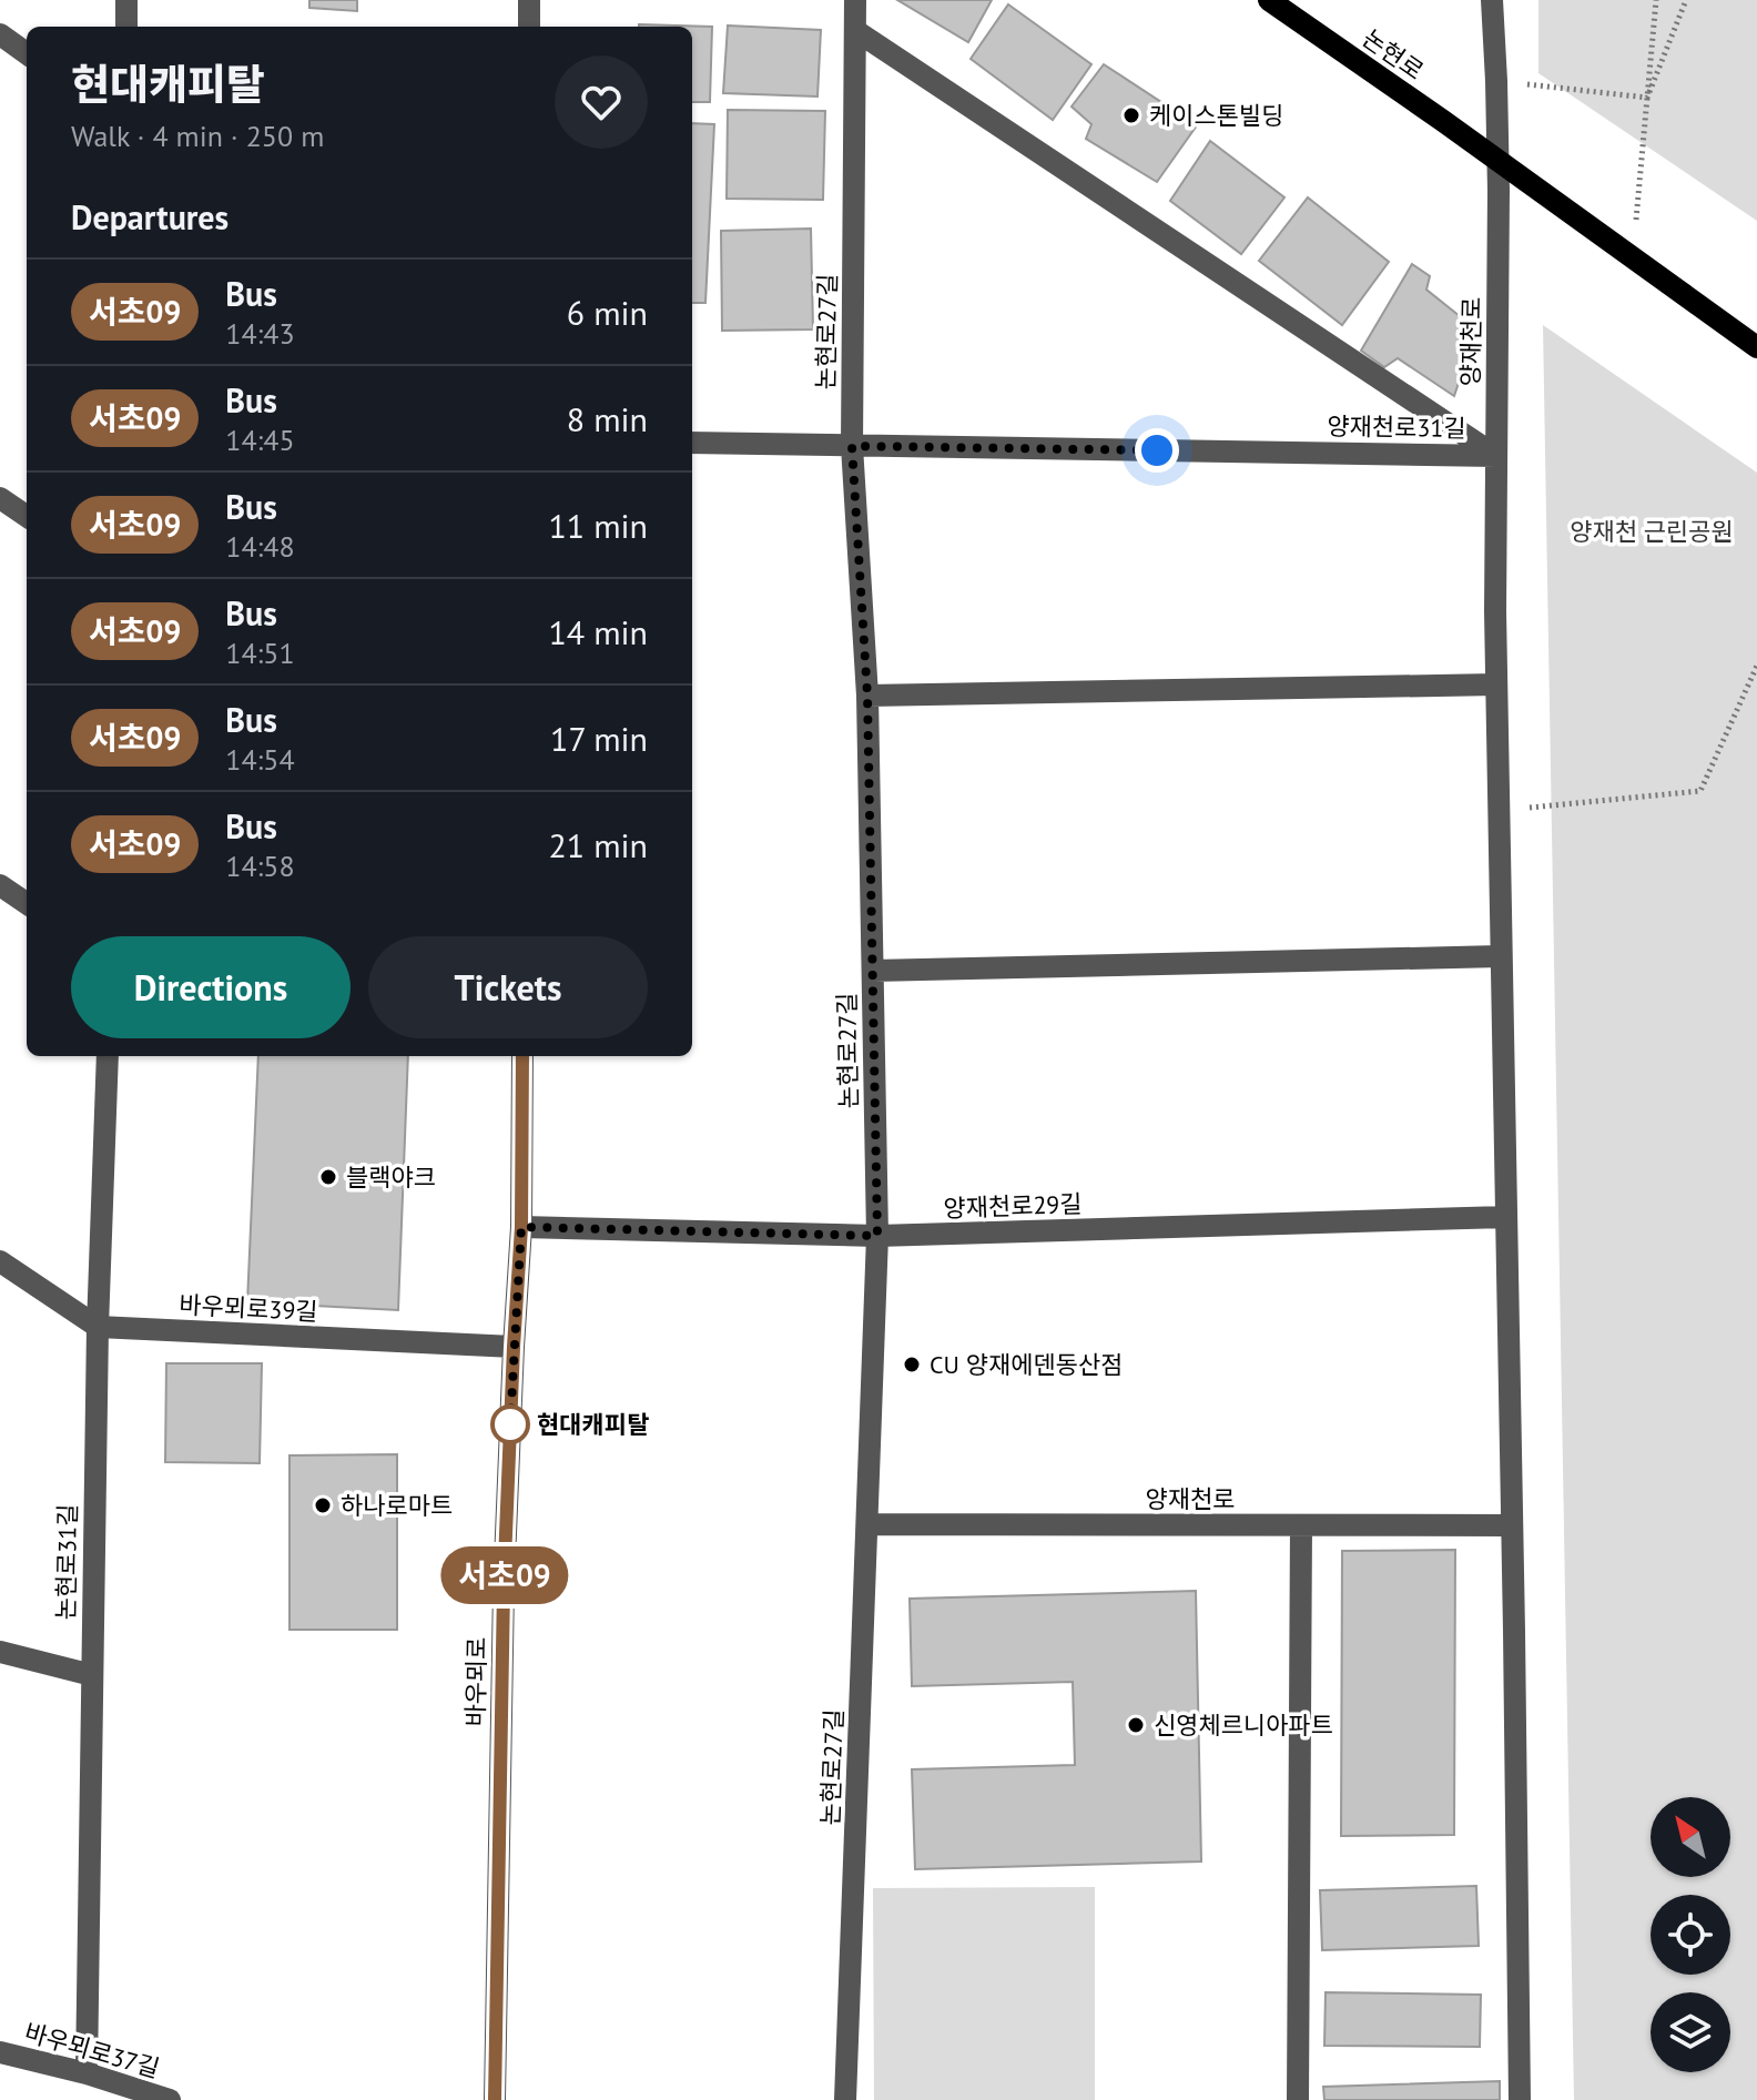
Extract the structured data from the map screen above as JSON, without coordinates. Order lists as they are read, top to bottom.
{
  "streets": {
    "main road": ["논현로"],
    "street": [
      "논현로27길",
      "양재천로",
      "양재천로31길",
      "양재천로29길",
      "바우뫼로39길",
      "논현로31길",
      "바우뫼로",
      "바우뫼로37길"
    ]
  },
  "crossings": [
    ["논현로27길", "양재천로"],
    ["논현로27길", "양재천로31길"],
    ["논현로27길", "양재천로29길"],
    ["양재천로", "양재천로31길"],
    ["양재천로", "양재천로29길"],
    ["양재천로29길", "바우뫼로"],
    ["바우뫼로39길", "논현로31길"],
    ["바우뫼로39길", "바우뫼로"],
    ["논현로31길", "바우뫼로37길"]
  ],
  "parks": ["양재천 근린공원"],
  "places": [
    "케이스톤빌딩",
    "블랙야크",
    "CU 양재에덴동산점",
    "현대캐피탈",
    "하나로마트",
    "신영체르니아파트"
  ],
  "lines": ["bus line 서초09"],
  "north": "top left",
  "page": {
    "on_map": "서초09",
    "heading": [
      ["현대캐피탈", "Walk · 4 min · 250 m"],
      "Departures"
    ],
    "list": [
      {
        "mark": "서초09",
        "name": "Bus",
        "note": "14:43",
        "value": "6 min"
      },
      {
        "mark": "서초09",
        "name": "Bus",
        "note": "14:45",
        "value": "8 min"
      },
      {
        "mark": "서초09",
        "name": "Bus",
        "note": "14:48",
        "value": "11 min"
      },
      {
        "mark": "서초09",
        "name": "Bus",
        "note": "14:51",
        "value": "14 min"
      },
      {
        "mark": "서초09",
        "name": "Bus",
        "note": "14:54",
        "value": "17 min"
      },
      {
        "mark": "서초09",
        "name": "Bus",
        "note": "14:58",
        "value": "21 min"
      }
    ],
    "buttons": ["Directions", "Tickets"]
  }
}
